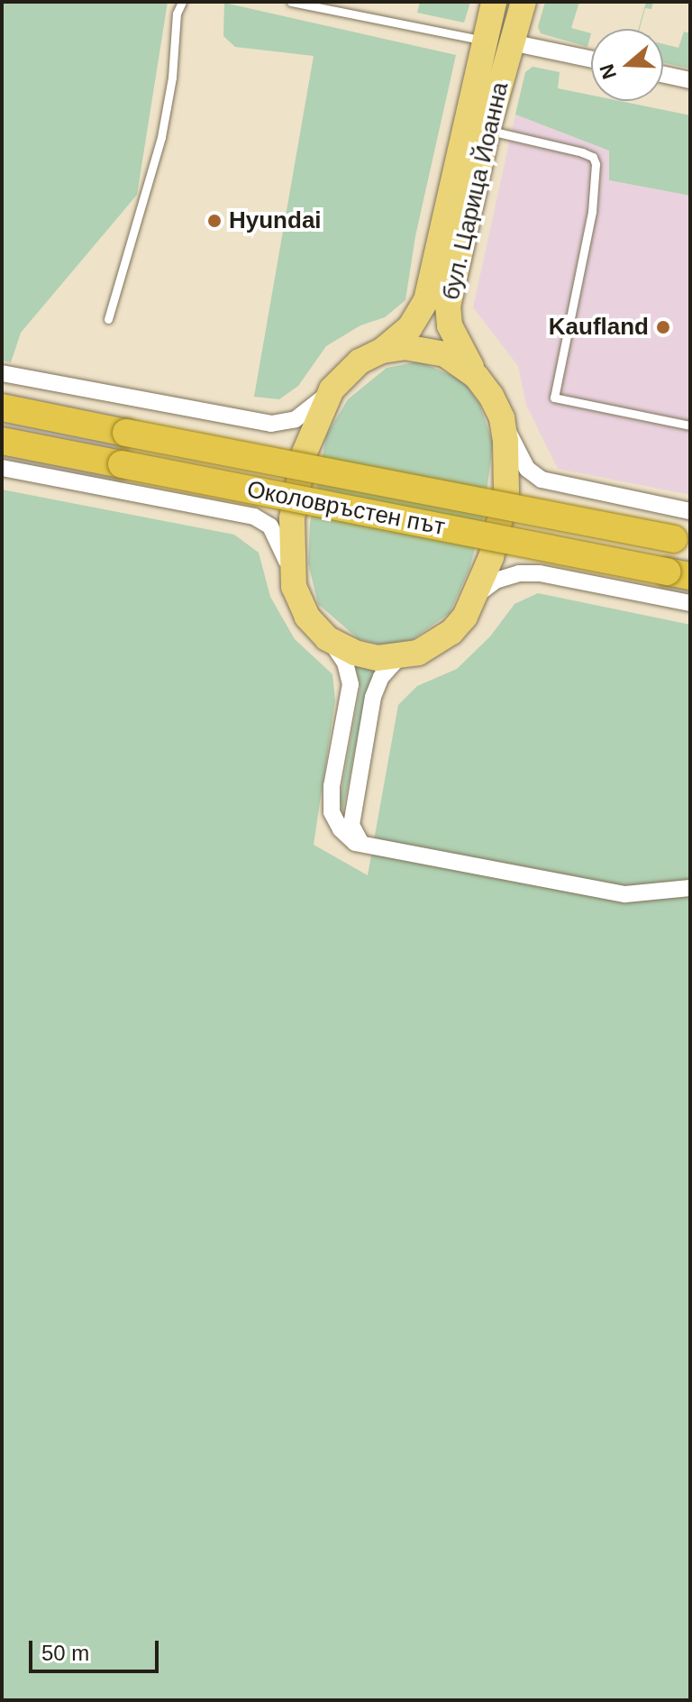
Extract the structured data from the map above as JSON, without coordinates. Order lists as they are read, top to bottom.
{
  "streets": {
    "highway": ["Околовръстен път"],
    "main road": ["бул. Царица Йоанна"]
  },
  "places": ["Hyundai", "Kaufland"],
  "scale_bar": "50 m",
  "north": "left"
}
